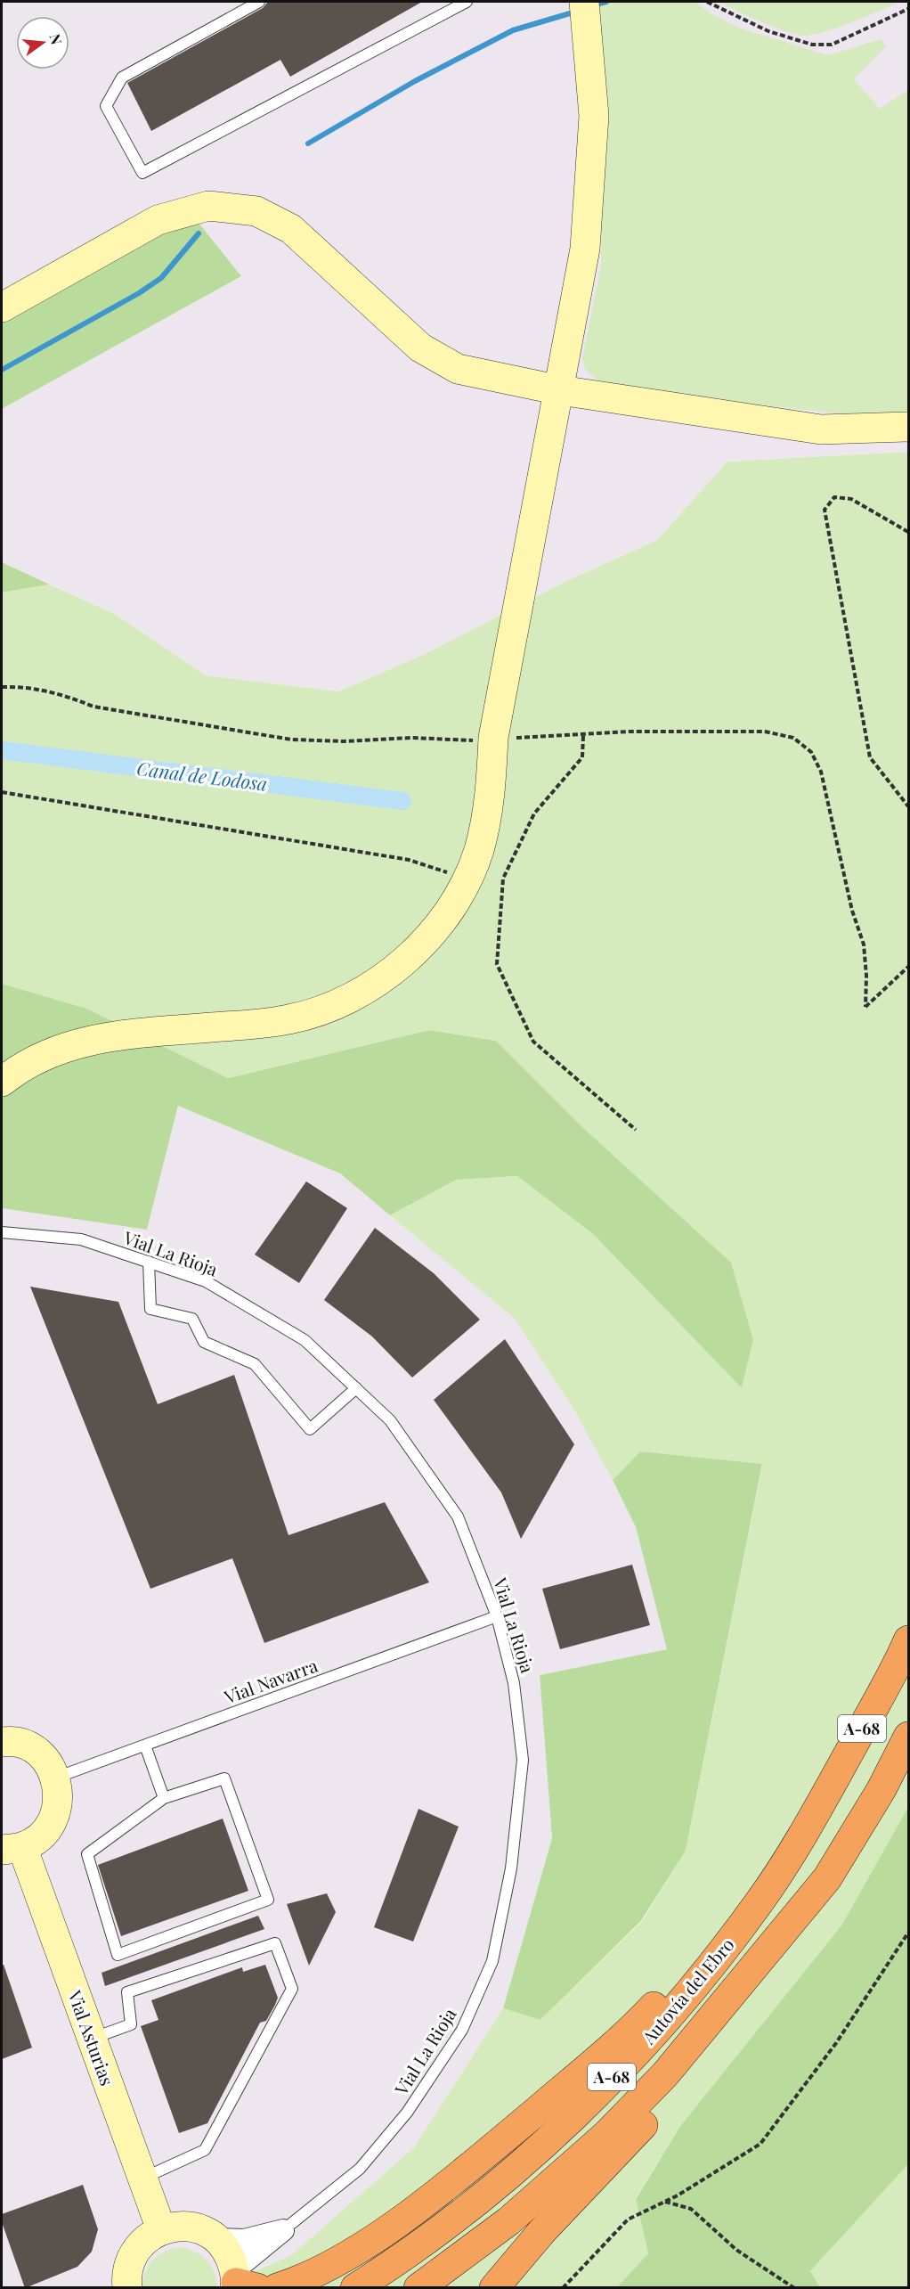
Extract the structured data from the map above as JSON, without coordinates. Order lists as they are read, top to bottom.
{
  "streets": {
    "highway": ["A-68", "Autovía del Ebro"],
    "street": ["Vial Asturias"],
    "lane": ["Vial La Rioja", "Vial Navarra"]
  },
  "crossings": [
    ["Vial La Rioja", "Vial Navarra"]
  ],
  "water": ["Canal de Lodosa"],
  "north": "right"
}
